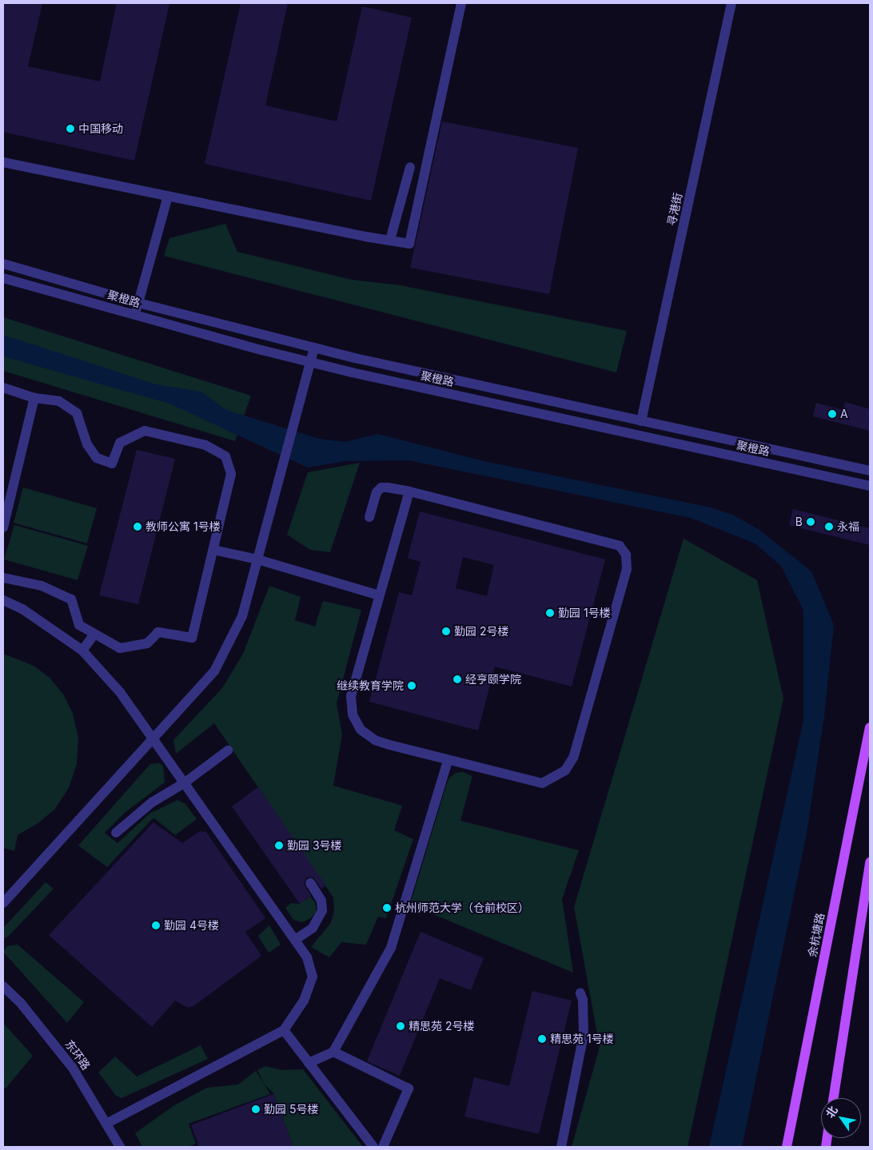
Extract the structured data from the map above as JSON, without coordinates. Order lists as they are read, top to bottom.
{
  "streets": {
    "main road": ["余杭塘路"],
    "street": ["寻港街", "聚橙路", "东环路"]
  },
  "crossings": [
    ["寻港街", "聚橙路"]
  ],
  "places": [
    "中国移动",
    "A",
    "B",
    "教师公寓 1号楼",
    "永福",
    "勤园 1号楼",
    "勤园 2号楼",
    "经亨颐学院",
    "继续教育学院",
    "勤园 3号楼",
    "杭州师范大学（仓前校区）",
    "勤园 4号楼",
    "精思苑 2号楼",
    "精思苑 1号楼",
    "勤园 5号楼"
  ],
  "north": "top left"
}
